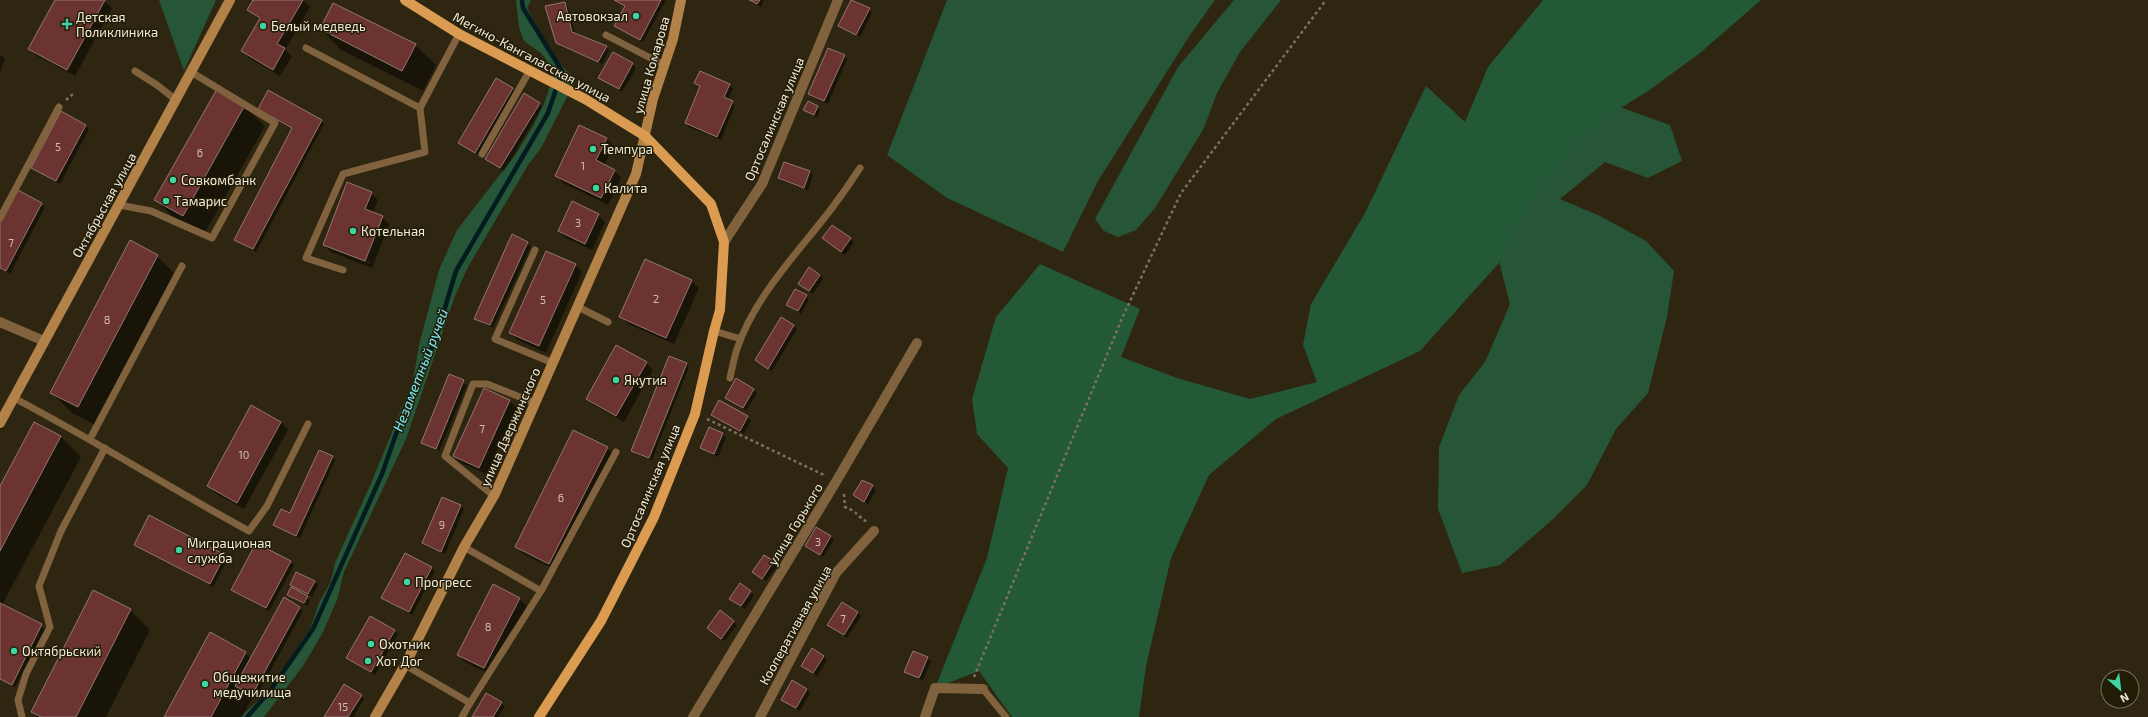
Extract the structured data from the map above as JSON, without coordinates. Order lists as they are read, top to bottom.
{
  "streets": {
    "main road": ["Мегино-Кангаласская улица", "Ортосалинская улица"],
    "street": [
      "улица Комарова",
      "Октябрьская улица",
      "улица Дзержинского",
      "улица Горького",
      "Кооперативная улица"
    ]
  },
  "crossings": [
    ["Мегино-Кангаласская улица", "улица Комарова"],
    ["Мегино-Кангаласская улица", "Ортосалинская улица"],
    ["Мегино-Кангаласская улица", "улица Дзержинского"],
    ["улица Комарова", "Ортосалинская улица"],
    ["улица Комарова", "улица Дзержинского"],
    ["Ортосалинская улица", "улица Дзержинского"]
  ],
  "water": ["Незаметный ручей"],
  "places": {
    "other": [
      "Автовокзал",
      "Белый медведь",
      "Темпура",
      "Совкомбанк",
      "Калита",
      "Тамарис",
      "Котельная",
      "Якутия",
      "Миграционая служба",
      "Прогресс",
      "Охотник",
      "Октябрьский",
      "Хот Дог",
      "Общежитие медучилища"
    ],
    "health": ["Детская Поликлиника"]
  },
  "house_numbers": [
    "5",
    "6",
    "1",
    "3",
    "7",
    "2",
    "5",
    "8",
    "7",
    "10",
    "6",
    "9",
    "3",
    "7",
    "8",
    "15"
  ],
  "north": "bottom right"
}
